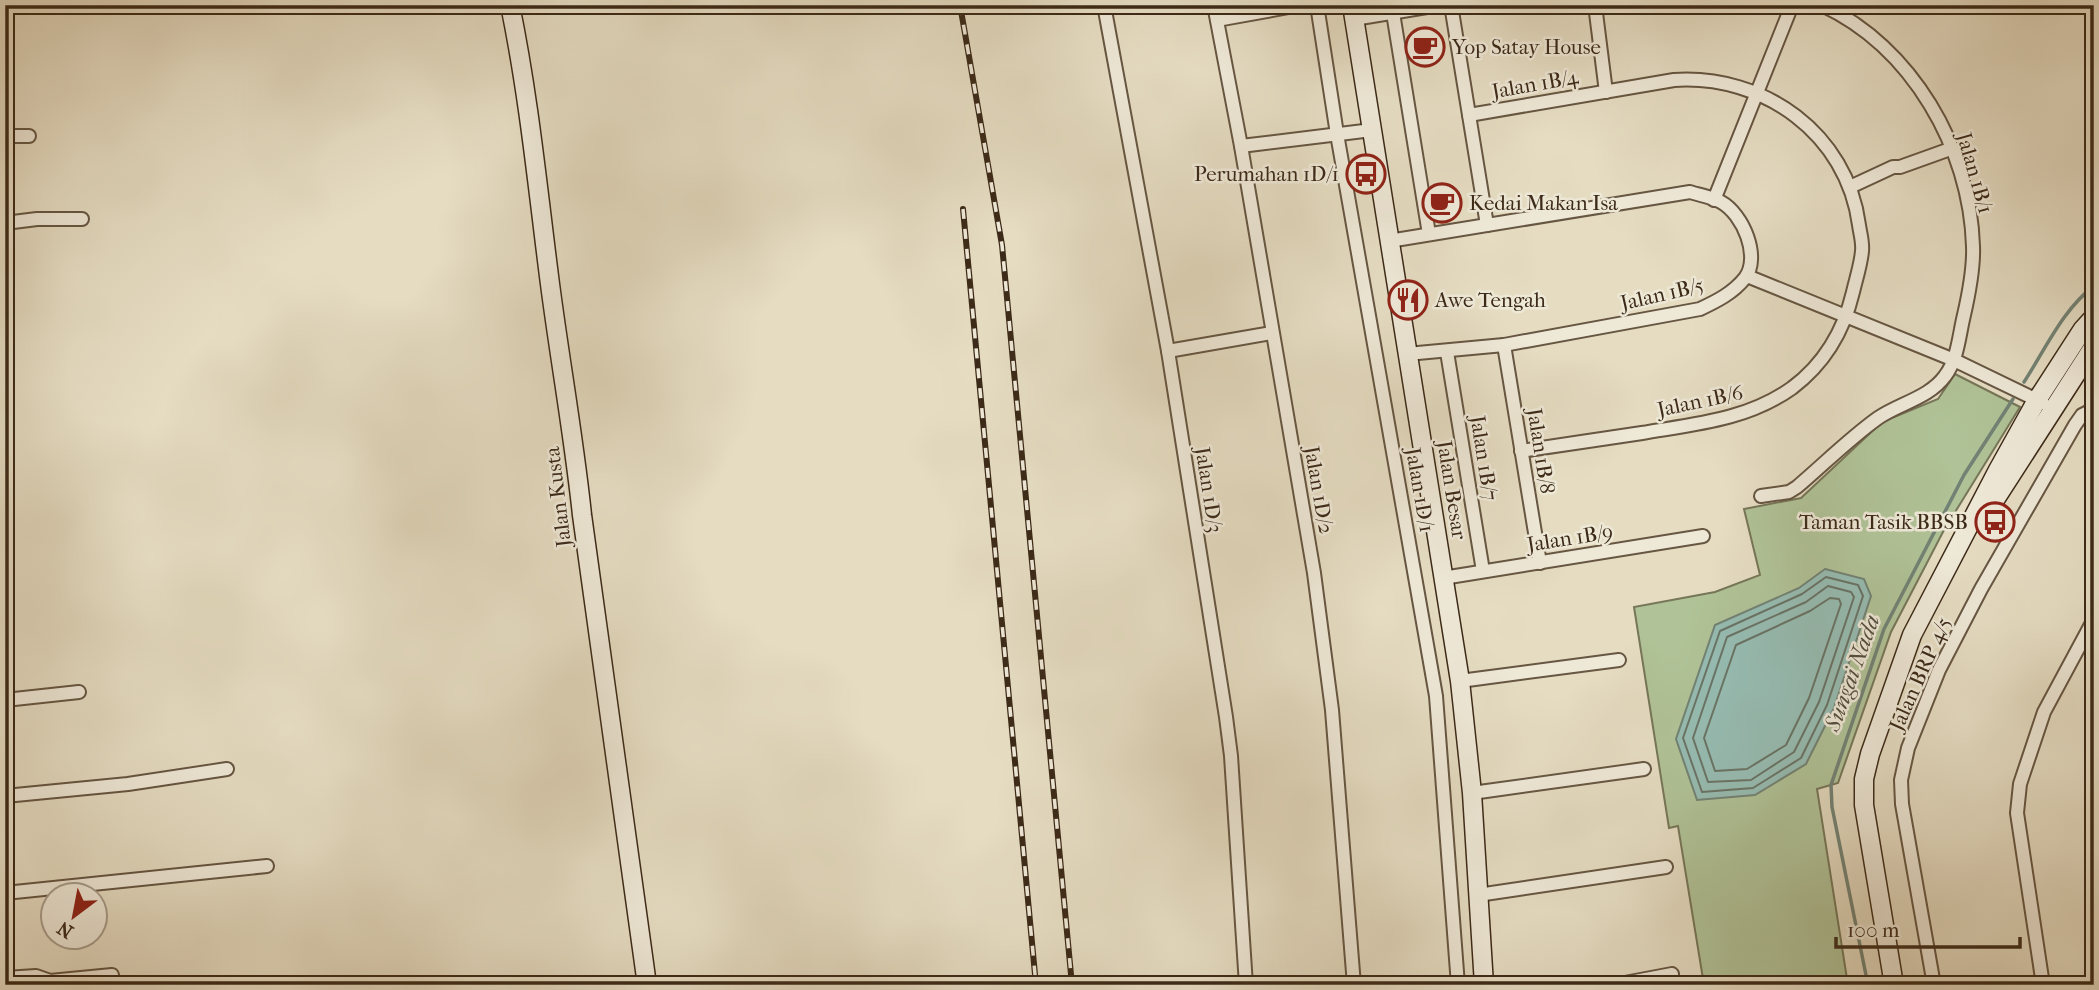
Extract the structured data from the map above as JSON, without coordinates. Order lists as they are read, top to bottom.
{
  "streets": {
    "street": [
      "Jalan 1B/4",
      "Jalan 1B/1",
      "Jalan 1B/5",
      "Jalan 1B/6",
      "Jalan 1B/8",
      "Jalan 1B/7",
      "Jalan 1D/3",
      "Jalan 1D/2",
      "Jalan 1D/1",
      "Jalan Besar",
      "Jalan Kusta",
      "Jalan 1B/9",
      "Jalan BRP 4/5"
    ]
  },
  "crossings": [
    ["Jalan 1B/4", "Jalan 1B/6"],
    ["Jalan 1B/5", "Jalan 1B/8"],
    ["Jalan 1B/5", "Jalan 1B/7"],
    ["Jalan 1B/5", "Jalan Besar"],
    ["Jalan 1B/6", "Jalan 1B/8"],
    ["Jalan 1B/8", "Jalan 1B/9"],
    ["Jalan 1B/7", "Jalan 1B/9"],
    ["Jalan Besar", "Jalan 1B/9"]
  ],
  "water": ["Sungai Nada"],
  "places": {
    "cafe": ["Yop Satay House", "Kedai Makan Isa"],
    "bus stop": ["Perumahan 1D/1", "Taman Tasik BBSB"],
    "restaurant": ["Awe Tengah"]
  },
  "scale_bar": "100 m",
  "north": "bottom left"
}
